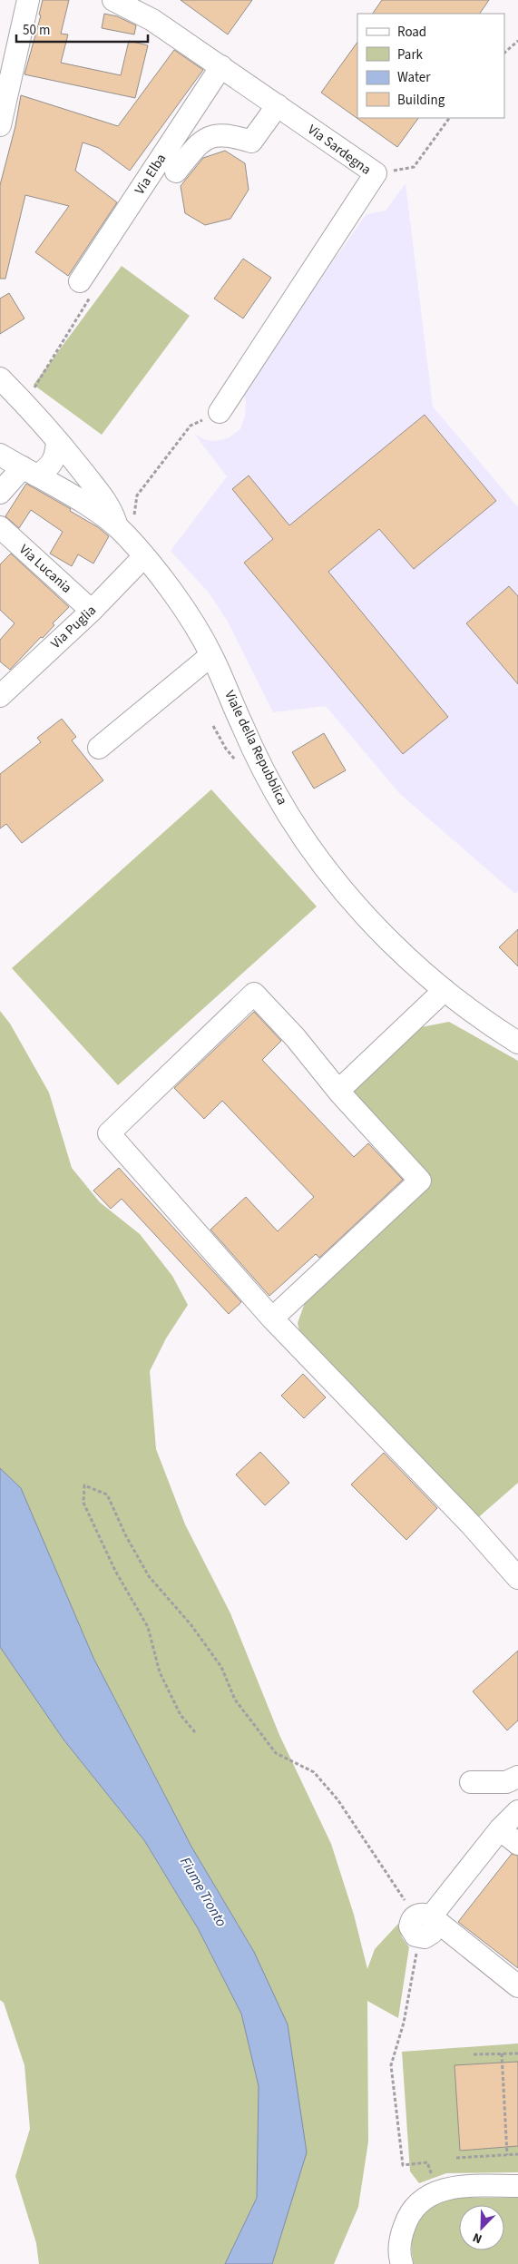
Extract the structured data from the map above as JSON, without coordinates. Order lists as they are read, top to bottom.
{
  "streets": {
    "street": [
      "Via Sardegna",
      "Via Elba",
      "Via Lucania",
      "Via Puglia",
      "Viale della Repubblica"
    ]
  },
  "crossings": [
    ["Via Sardegna", "Via Elba"],
    ["Via Lucania", "Via Puglia"],
    ["Via Puglia", "Viale della Repubblica"]
  ],
  "water": ["Fiume Tronto"],
  "legend": [
    "Road",
    "Park",
    "Water",
    "Building"
  ],
  "scale_bar": "50 m",
  "north": "bottom left"
}
